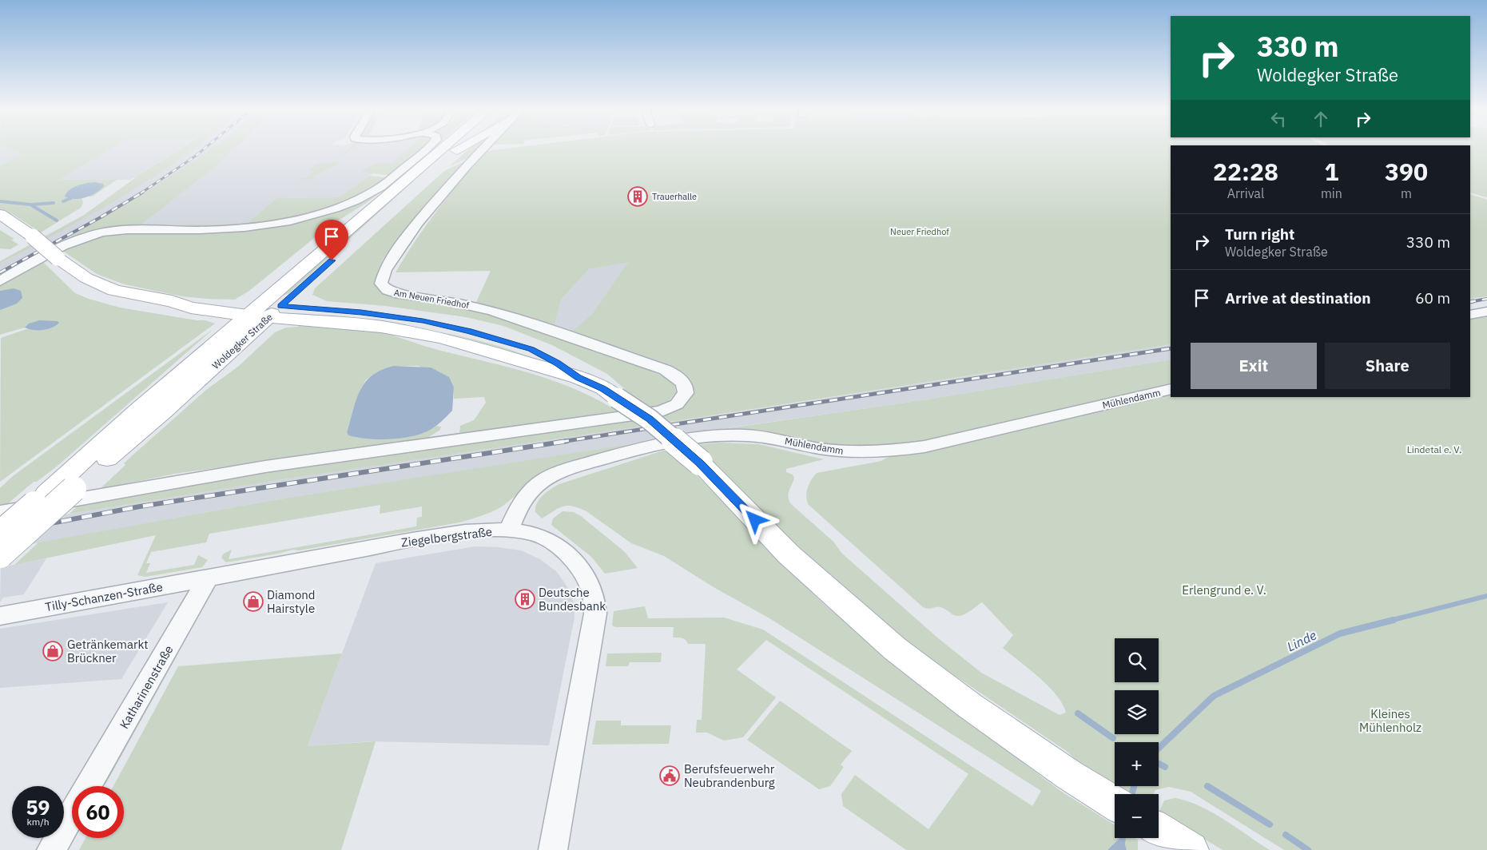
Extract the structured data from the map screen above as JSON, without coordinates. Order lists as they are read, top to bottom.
{
  "streets": {
    "main road": ["Woldegker Straße"],
    "street": [
      "Am Neuen Friedhof",
      "Mühlendamm",
      "Ziegelbergstraße",
      "Tilly-Schanzen-Straße",
      "Katharinenstraße"
    ]
  },
  "crossings": [
    ["Mühlendamm", "Ziegelbergstraße"],
    ["Ziegelbergstraße", "Tilly-Schanzen-Straße"],
    ["Ziegelbergstraße", "Katharinenstraße"],
    ["Tilly-Schanzen-Straße", "Katharinenstraße"]
  ],
  "water": ["Linde"],
  "parks": [
    "Neuer Friedhof",
    "Lindetal e. V.",
    "Erlengrund e. V.",
    "Kleines Mühlenholz"
  ],
  "places": {
    "building": ["Trauerhalle", "Deutsche Bundesbank"],
    "shop": ["Diamond Hairstyle", "Getränkemarkt Brückner"],
    "public building": ["Berufsfeuerwehr Neubrandenburg"]
  },
  "page": {
    "turn": ["330 m", "Woldegker Straße"],
    "eta": [
      "22:28",
      "Arrival",
      "1",
      "min",
      "390",
      "m"
    ],
    "list": [
      {
        "name": "Turn right",
        "note": "Woldegker Straße",
        "value": "330 m"
      },
      {
        "name": "Arrive at destination",
        "value": "60 m"
      }
    ],
    "buttons": ["Exit", "Share"],
    "map_buttons": ["+", "−"],
    "speed": "59 km/h",
    "limit": "60"
  }
}
